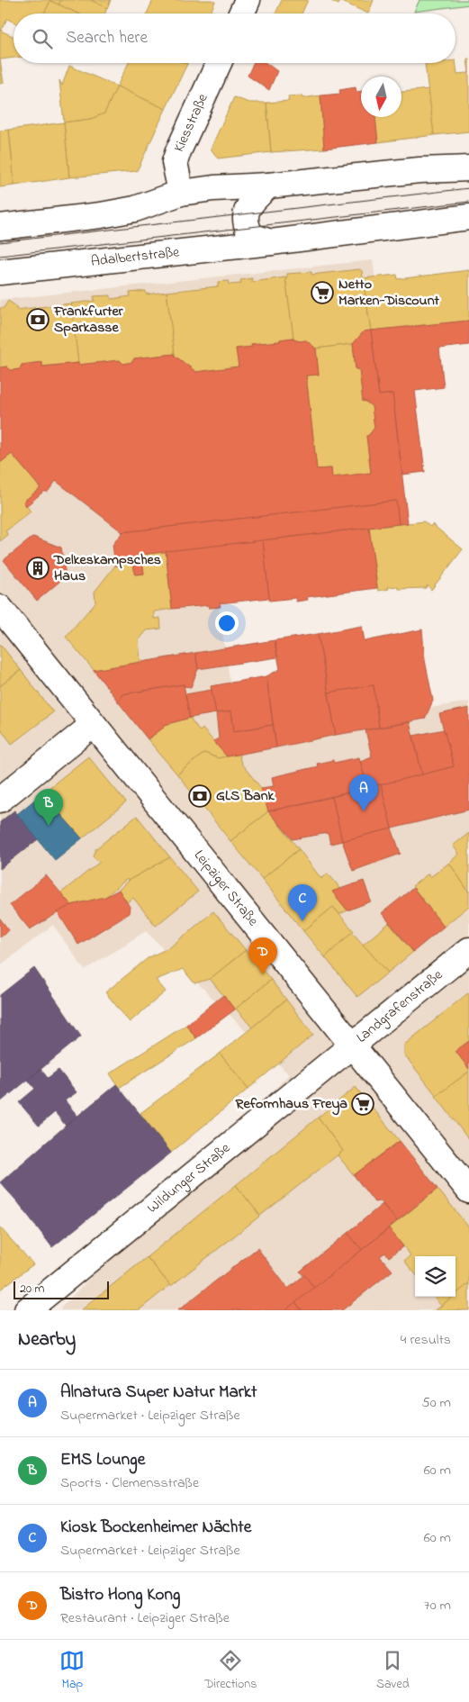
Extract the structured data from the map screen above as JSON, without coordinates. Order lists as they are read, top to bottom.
{
  "streets": {
    "street": [
      "Kiesstraße",
      "Adalbertstraße",
      "Leipziger Straße",
      "Landgrafenstraße",
      "Wildunger Straße"
    ]
  },
  "crossings": [
    ["Leipziger Straße", "Landgrafenstraße"],
    ["Leipziger Straße", "Wildunger Straße"],
    ["Landgrafenstraße", "Wildunger Straße"]
  ],
  "places": {
    "supermarket": ["Netto Marken-Discount", "Reformhaus Freya"],
    "bank": ["Frankfurter Sparkasse", "GLS Bank"],
    "building": ["Delkeskampsches Haus"]
  },
  "scale_bar": "20 m",
  "north": "bottom",
  "page": {
    "search": "Search here",
    "pins": [
      "A",
      "B",
      "C",
      "D"
    ],
    "scale": "20 m",
    "heading": ["Nearby", "4 results"],
    "list": [
      {
        "mark": "A",
        "name": "Alnatura Super Natur Markt",
        "note": "Supermarket · Leipziger Straße",
        "value": "50 m"
      },
      {
        "mark": "B",
        "name": "EMS Lounge",
        "note": "Sports · Clemensstraße",
        "value": "60 m"
      },
      {
        "mark": "C",
        "name": "Kiosk Bockenheimer Nächte",
        "note": "Supermarket · Leipziger Straße",
        "value": "60 m"
      },
      {
        "mark": "D",
        "name": "Bistro Hong Kong",
        "note": "Restaurant · Leipziger Straße",
        "value": "70 m"
      }
    ],
    "nav": ["Map", "Directions", "Saved"]
  }
}
